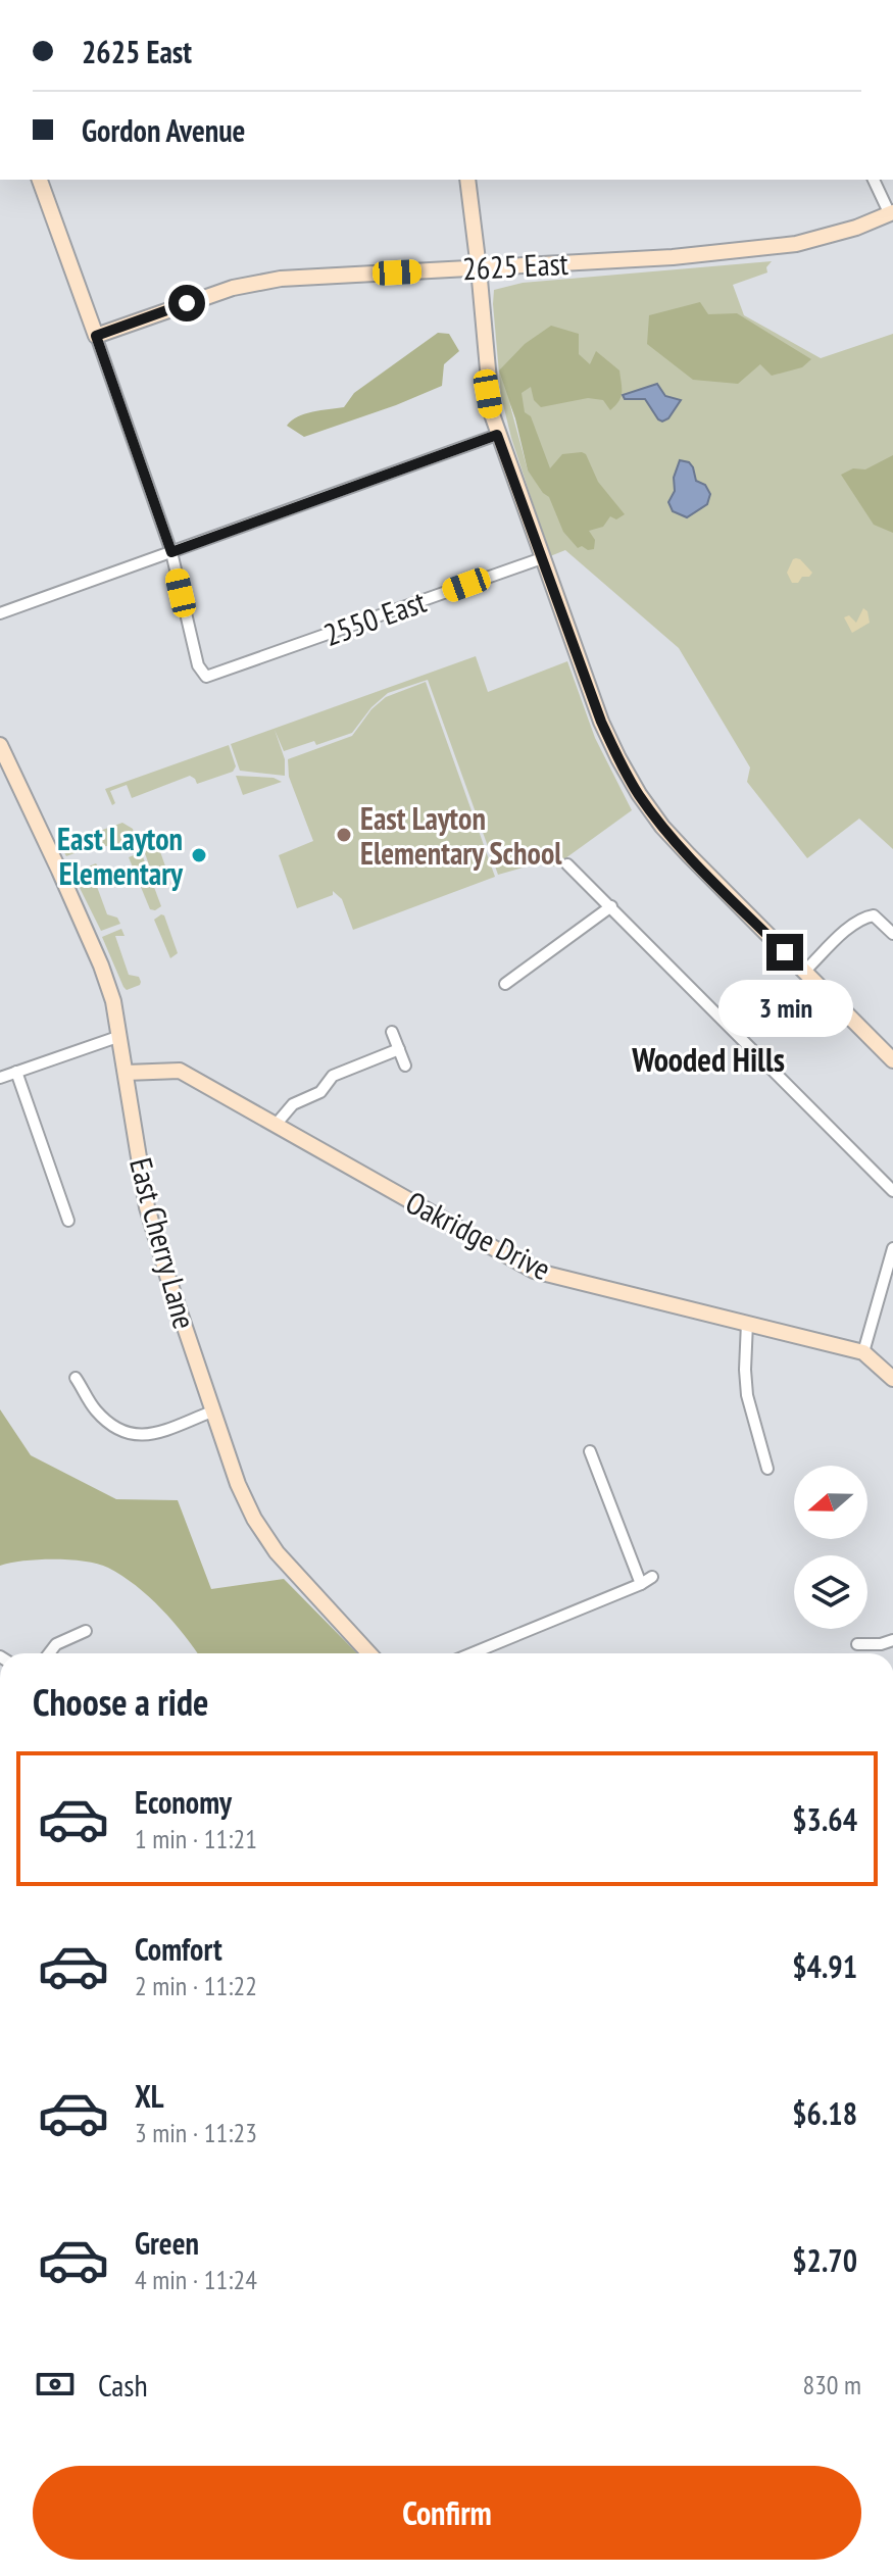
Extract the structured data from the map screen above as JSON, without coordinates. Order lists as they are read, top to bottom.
{
  "streets": {
    "street": [
      "2625 East",
      "2550 East",
      "Oakridge Drive",
      "East Cherry Lane"
    ]
  },
  "crossings": [
    ["Oakridge Drive", "East Cherry Lane"]
  ],
  "districts": ["Wooded Hills"],
  "places": ["East Layton Elementary School", "East Layton Elementary"],
  "north": "left",
  "page": {
    "banner": ["2625 East", "Gordon Avenue"],
    "bubble": "3 min",
    "heading": "Choose a ride",
    "list": [
      {
        "name": "Economy",
        "note": "1 min · 11:21",
        "value": "$3.64"
      },
      {
        "name": "Comfort",
        "note": "2 min · 11:22",
        "value": "$4.91"
      },
      {
        "name": "XL",
        "note": "3 min · 11:23",
        "value": "$6.18"
      },
      {
        "name": "Green",
        "note": "4 min · 11:24",
        "value": "$2.70"
      }
    ],
    "pay": ["Cash", "830 m"],
    "buttons": "Confirm"
  }
}
